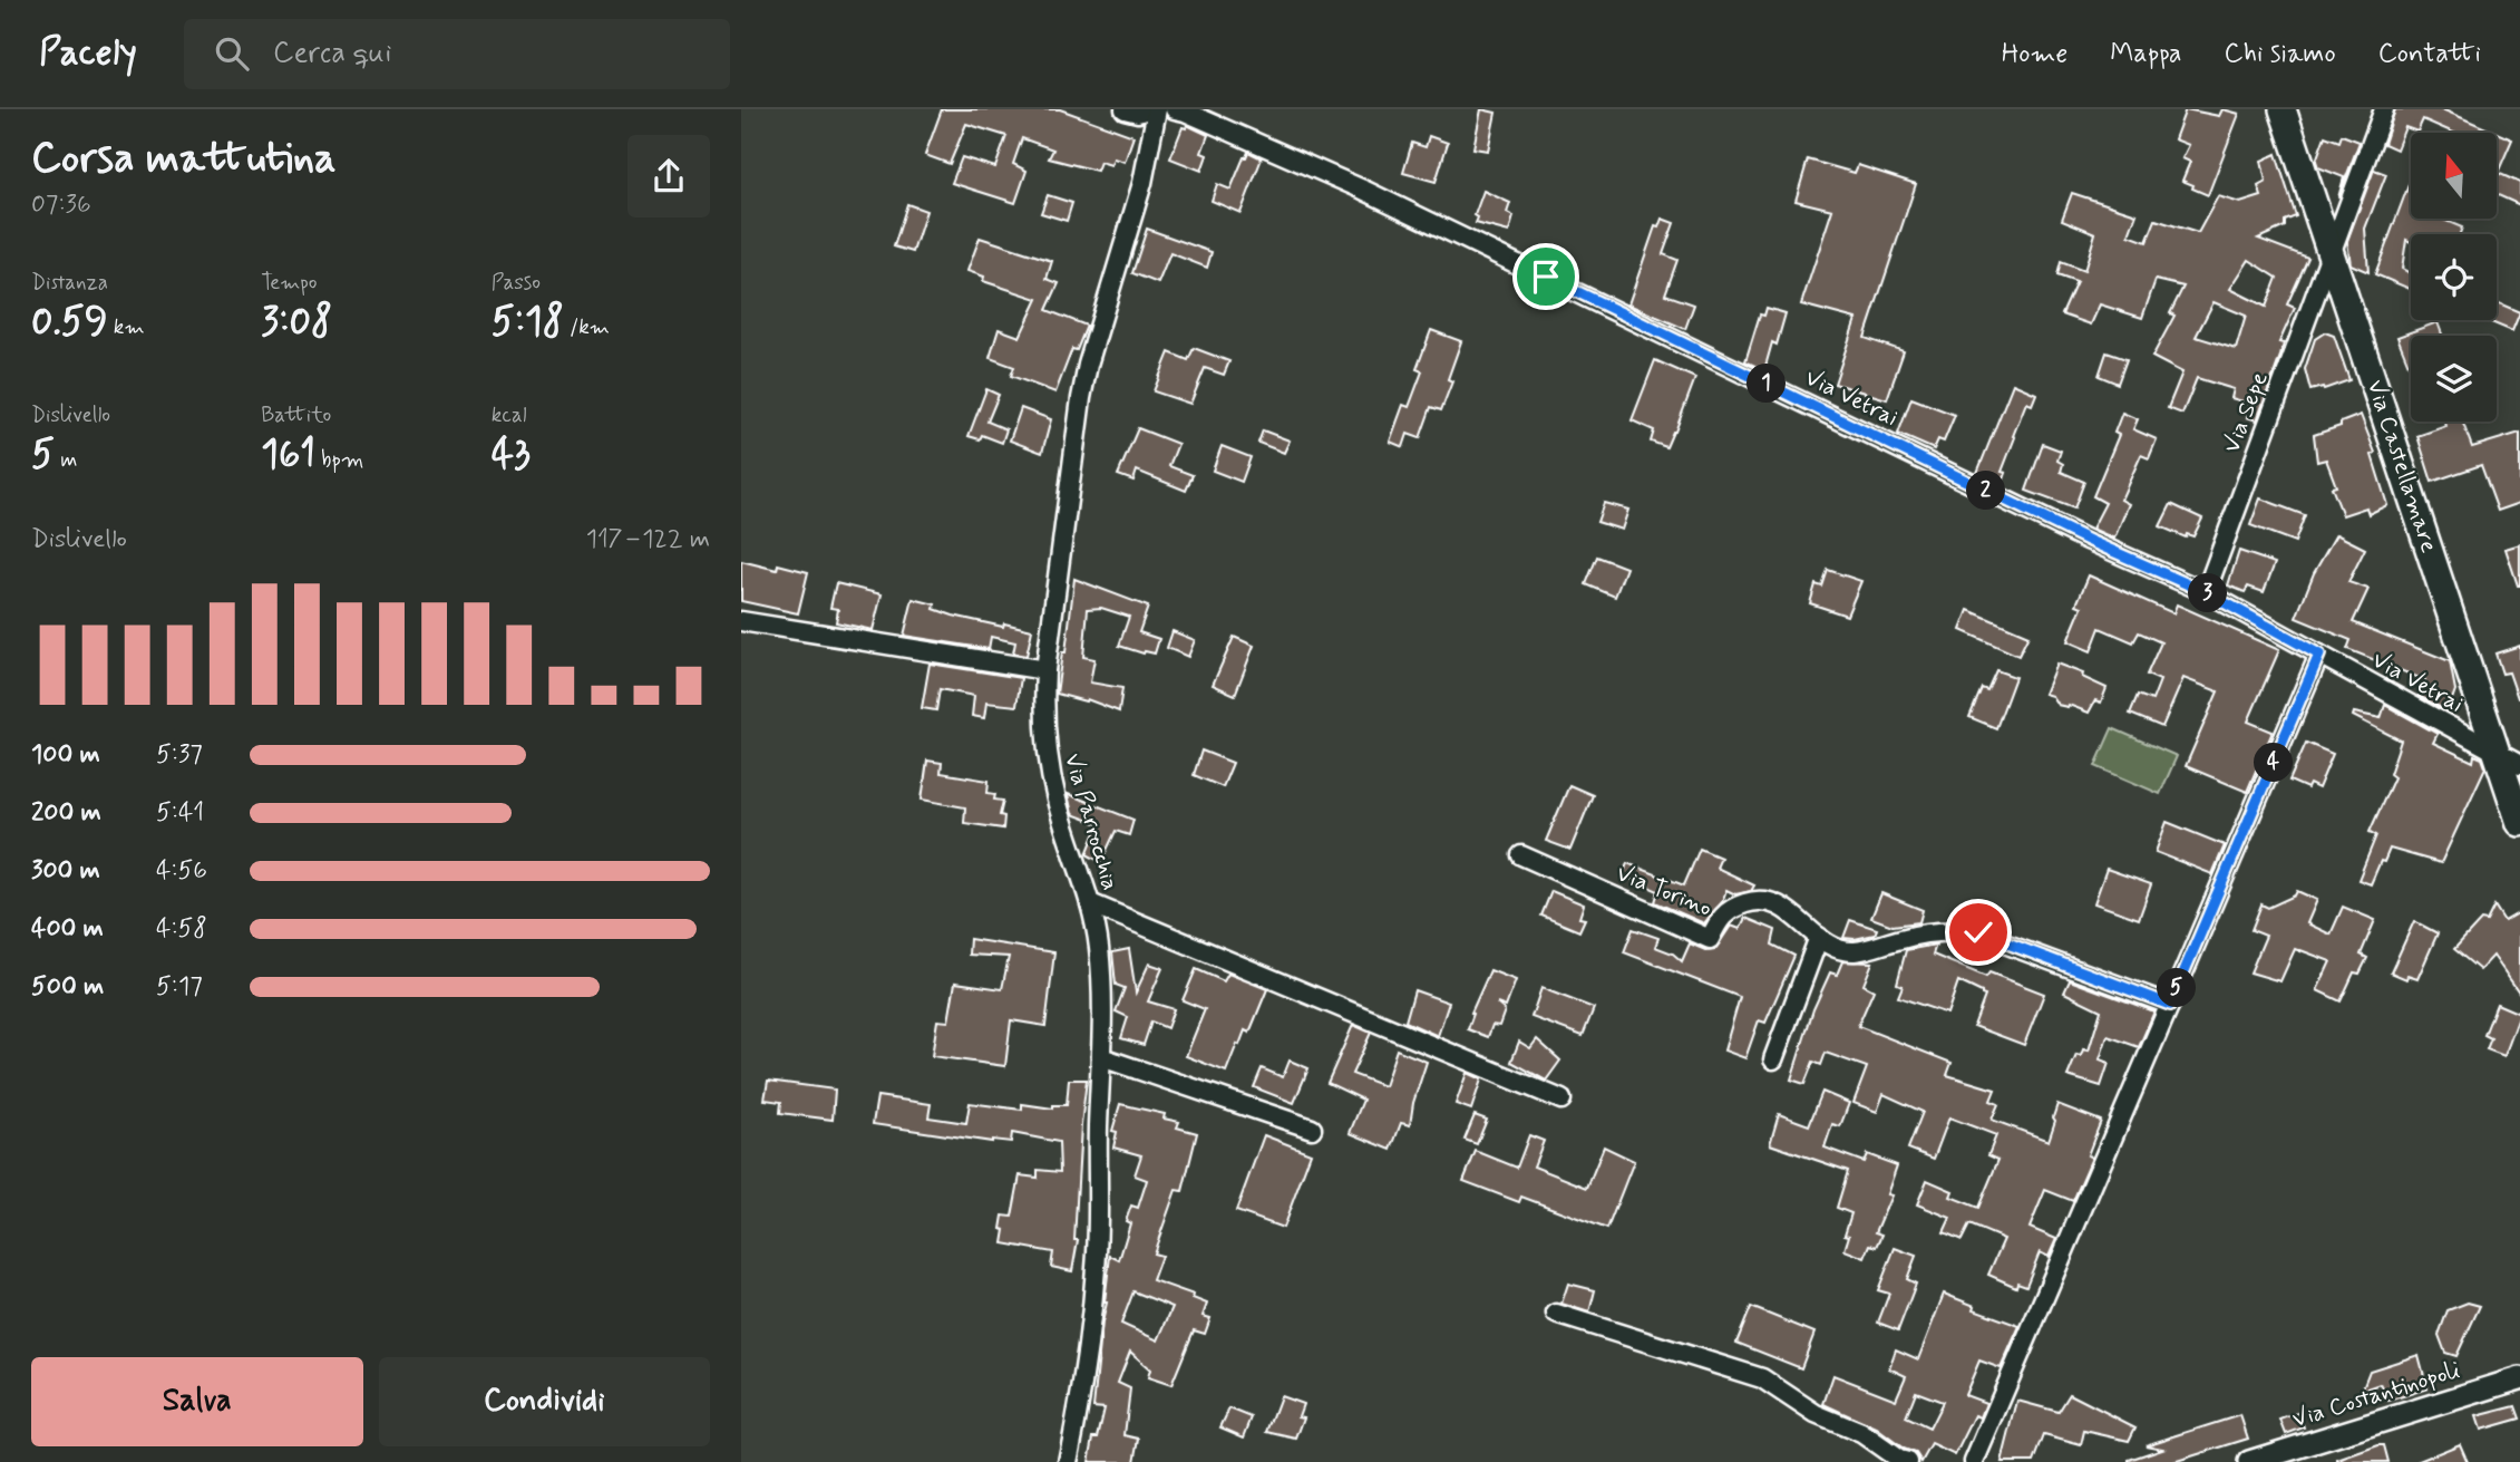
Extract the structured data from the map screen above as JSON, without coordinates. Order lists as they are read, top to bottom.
{
  "streets": {
    "main road": ["Via Castellamare"],
    "street": [
      "Via Vetrai",
      "Via Sepe",
      "Via Parrocchia",
      "Via Torino",
      "Via Costantinopoli"
    ]
  },
  "crossings": [
    ["Via Vetrai", "Via Sepe"],
    ["Via Vetrai", "Via Castellamare"],
    ["Via Sepe", "Via Castellamare"]
  ],
  "north": "top",
  "page": {
    "header": "Pacely",
    "search": "Cerca qui",
    "nav": [
      "Home",
      "Mappa",
      "Chi siamo",
      "Contatti"
    ],
    "heading": ["Corsa mattutina", "07:36"],
    "stats": [
      ["Distanza", "0.59 km"],
      ["Tempo", "3:08"],
      ["Passo", "5:18 /km"],
      ["Dislivello", "5 m"],
      ["Battito", "161 bpm"],
      ["kcal", "43"]
    ],
    "pins": [
      "1",
      "2",
      "3",
      "4",
      "5"
    ],
    "chart": ["Dislivello", "117–122 m"],
    "list": [
      {
        "name": "100 m",
        "note": "5:37"
      },
      {
        "name": "200 m",
        "note": "5:41"
      },
      {
        "name": "300 m",
        "note": "4:56"
      },
      {
        "name": "400 m",
        "note": "4:58"
      },
      {
        "name": "500 m",
        "note": "5:17"
      }
    ],
    "buttons": ["Salva", "Condividi"]
  }
}
